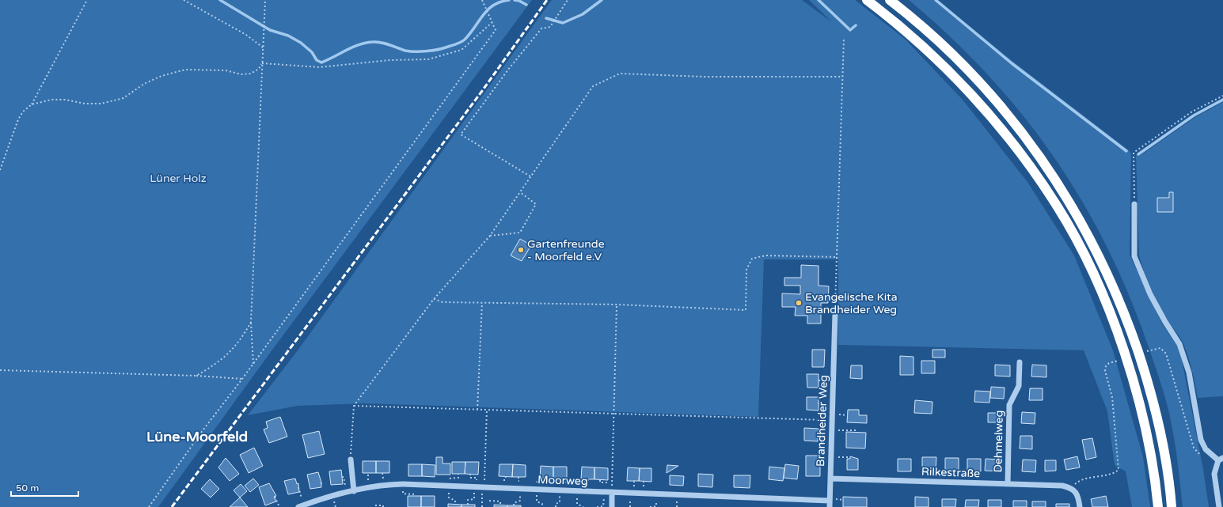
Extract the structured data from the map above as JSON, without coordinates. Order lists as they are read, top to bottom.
{
  "streets": {
    "street": [
      "Brandheider Weg",
      "Dehmelweg",
      "Rilkestraße",
      "Moorweg"
    ]
  },
  "crossings": [
    ["Brandheider Weg", "Rilkestraße"],
    ["Brandheider Weg", "Moorweg"],
    ["Dehmelweg", "Rilkestraße"]
  ],
  "districts": ["Lüne-Moorfeld"],
  "parks": ["Lüner Holz"],
  "places": ["Gartenfreunde - Moorfeld e.V", "Evangelische Kita Brandheider Weg"],
  "scale_bar": "50 m"
}
